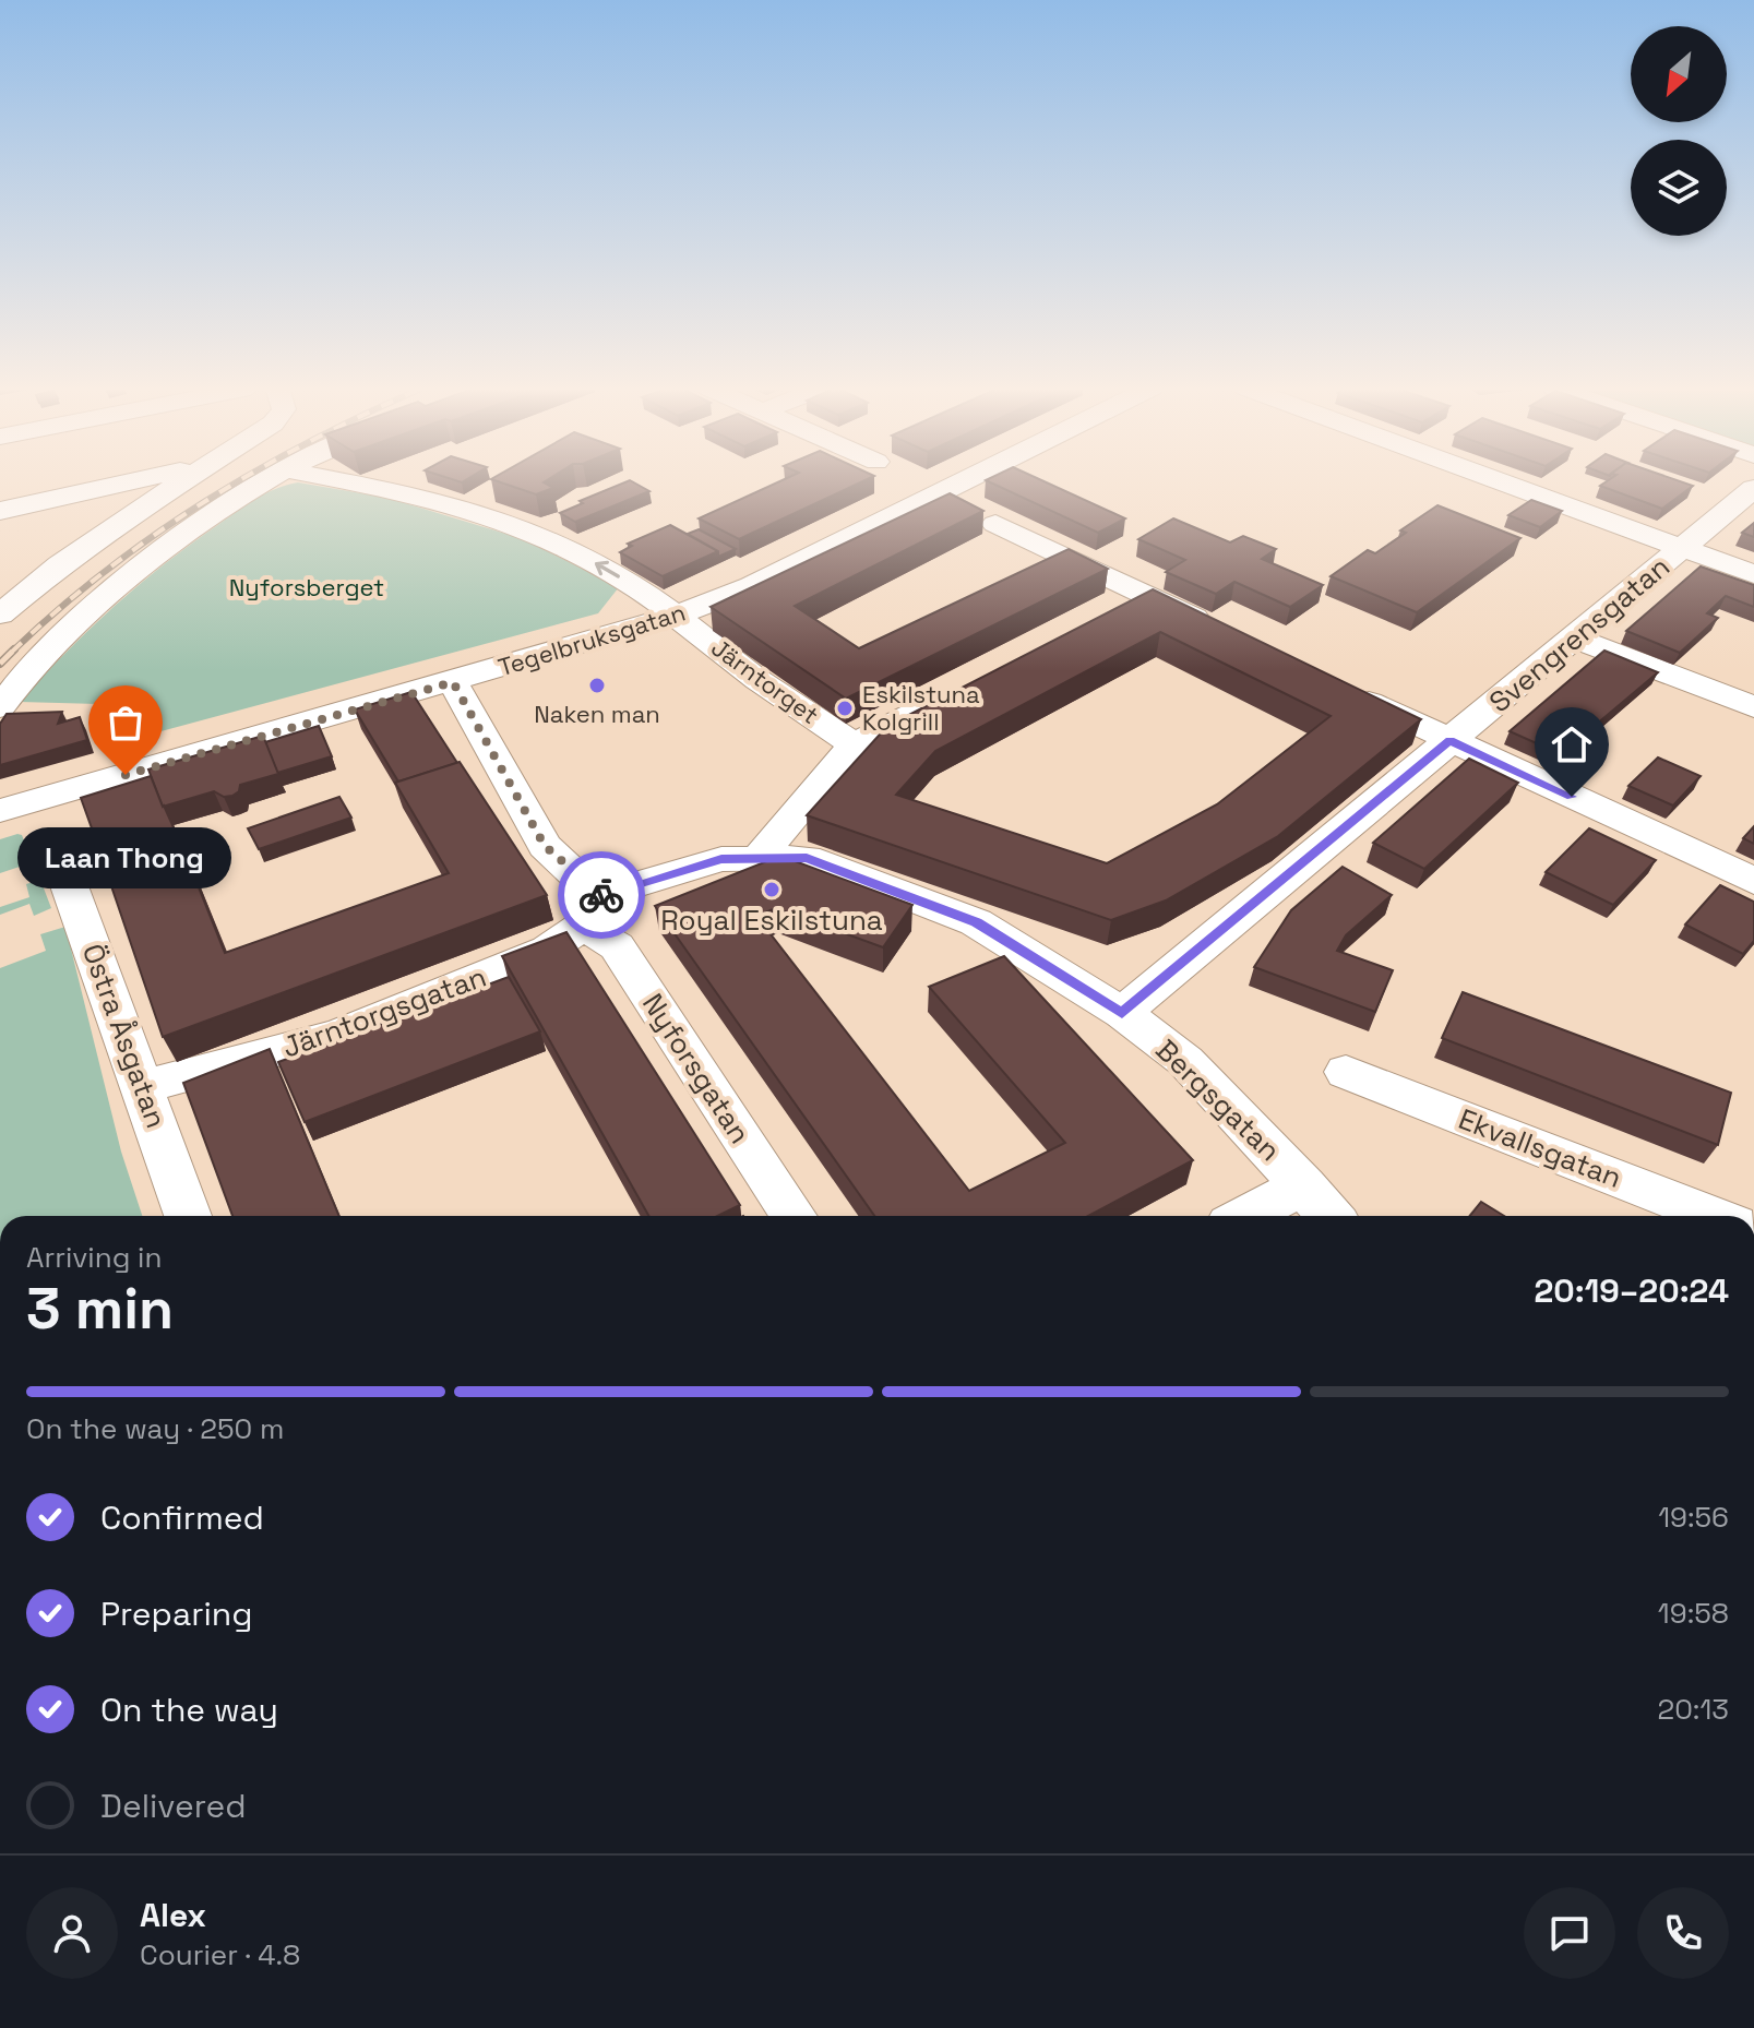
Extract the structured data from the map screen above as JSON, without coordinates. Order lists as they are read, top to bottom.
{
  "streets": {
    "street": [
      "Svengrensgatan",
      "Tegelbruksgatan",
      "Järntorget",
      "Järntorgsgatan",
      "Östra Åsgatan",
      "Nyforsgatan",
      "Bergsgatan",
      "Ekvallsgatan"
    ]
  },
  "crossings": [
    ["Svengrensgatan", "Bergsgatan"],
    ["Tegelbruksgatan", "Järntorget"],
    ["Tegelbruksgatan", "Nyforsgatan"],
    ["Järntorgsgatan", "Östra Åsgatan"],
    ["Järntorgsgatan", "Nyforsgatan"],
    ["Järntorgsgatan", "Bergsgatan"],
    ["Nyforsgatan", "Bergsgatan"]
  ],
  "one_way": ["Järntorget"],
  "parks": ["Nyforsberget"],
  "places": [
    "Naken man",
    "Eskilstuna Kolgrill",
    "Laan Thong",
    "Royal Eskilstuna"
  ],
  "north": "bottom left",
  "page": {
    "bubble": "Laan Thong",
    "heading": ["3 min", "Arriving in", "20:19–20:24"],
    "panel": ["Alex", "Courier · 4.8"],
    "bar": "On the way · 250 m",
    "list": [
      ["Confirmed", "19:56"],
      ["Preparing", "19:58"],
      ["On the way", "20:13"],
      "Delivered"
    ]
  }
}
